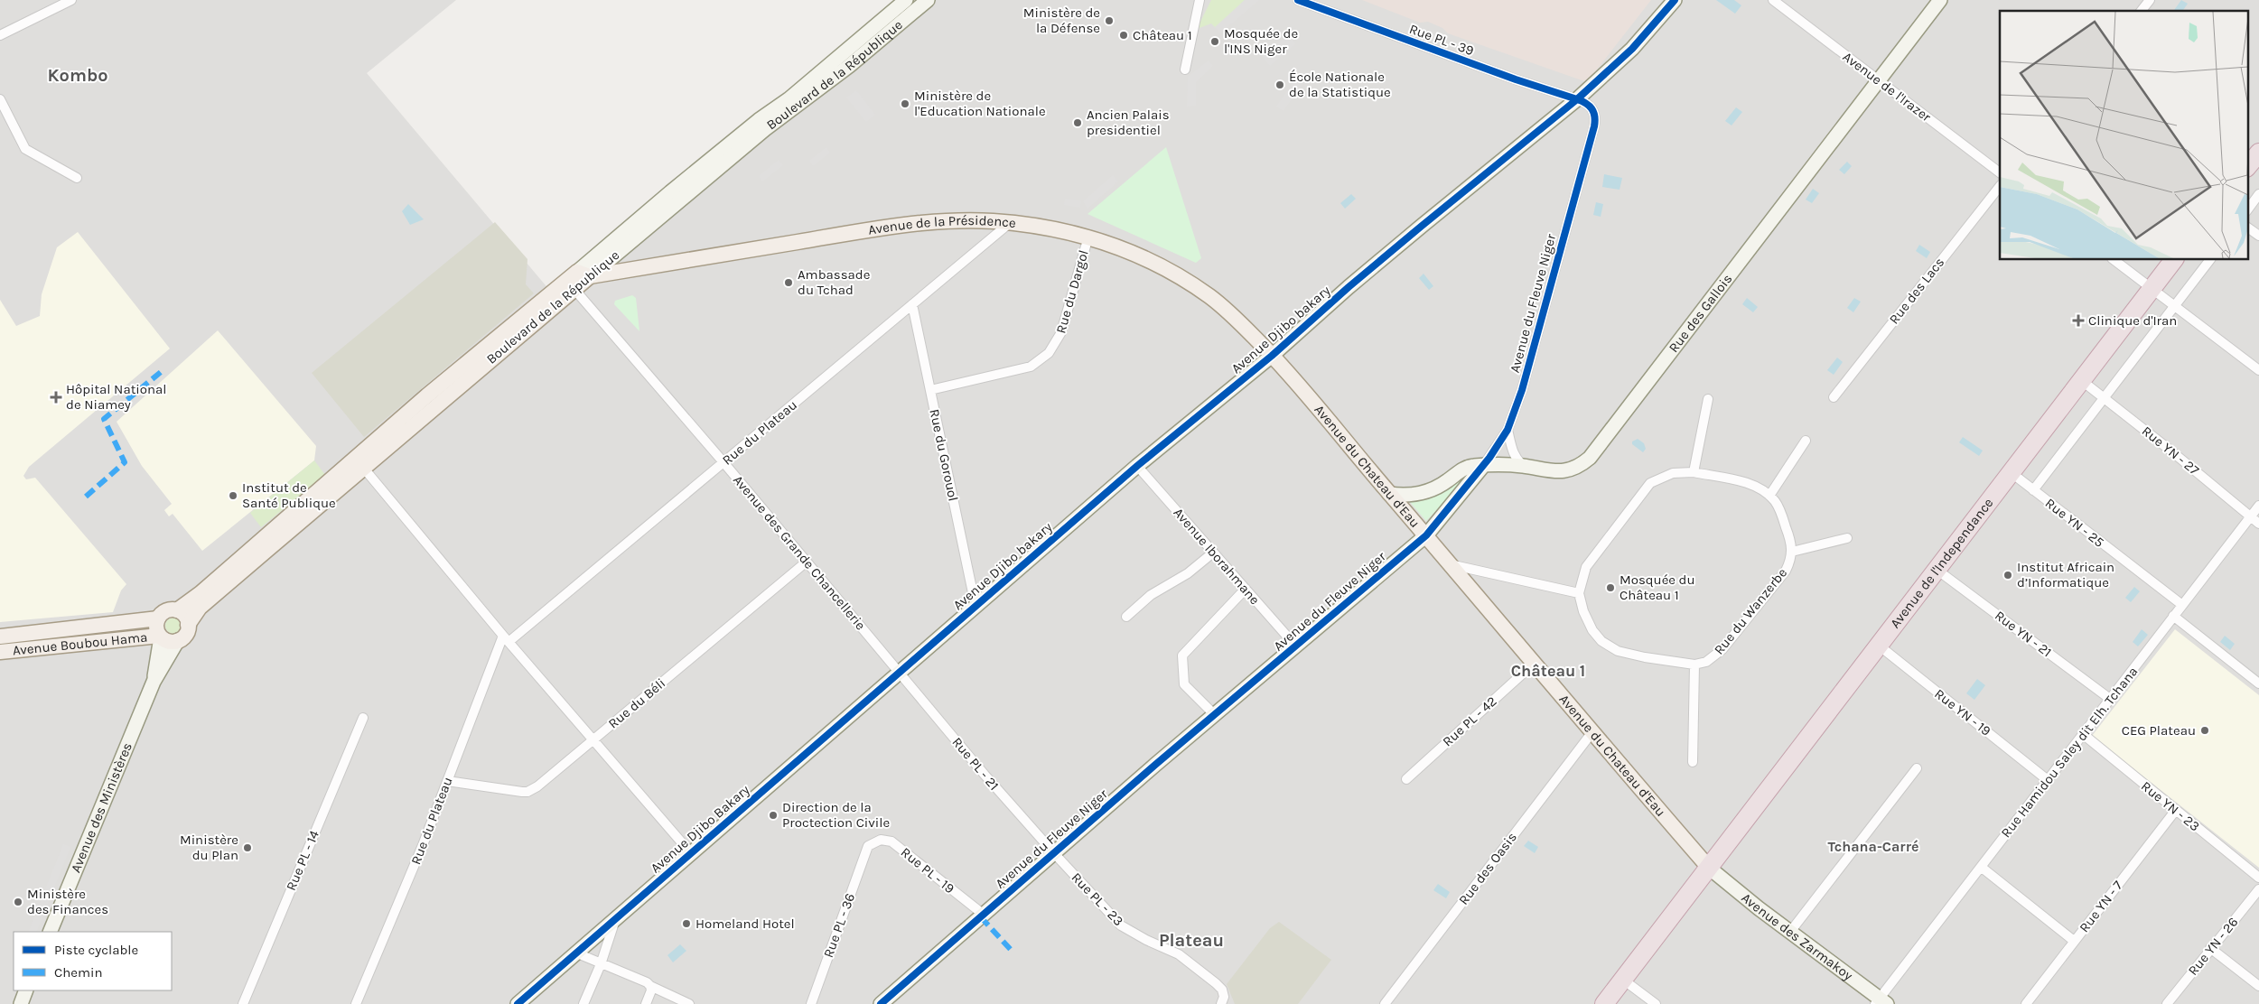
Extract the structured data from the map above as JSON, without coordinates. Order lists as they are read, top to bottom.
{
  "streets": {
    "highway": ["Avenue de l'Independance"],
    "main road": [
      "Boulevard de la République",
      "Avenue de la Présidence",
      "Avenue du Chateau d'Eau",
      "Avenue Boubou Hama"
    ],
    "street": [
      "Rue PL - 39",
      "Avenue de l'Irazer",
      "Rue des Lacs",
      "Rue du Dargol",
      "Avenue du Fleuve Niger",
      "Rue des Gallois",
      "Avenue Djibo bakary",
      "Rue du Plateau",
      "Rue YN - 27",
      "Rue du Gorouol",
      "Rue YN - 25",
      "Avenue des Grande Chancellerie",
      "Avenue Iborahmane",
      "Rue du Wanzerbe",
      "Rue YN - 21",
      "Rue du Béli",
      "Rue YN - 19",
      "Rue PL - 42",
      "Rue Hamidou Saley dit Elh. Tchana",
      "Rue PL - 21",
      "Rue YN - 23",
      "Avenue des Ministères",
      "Avenue Djibo Bakary",
      "Rue PL - 14",
      "Rue des Oasis",
      "Rue PL - 19",
      "Rue PL - 23",
      "Rue YN - 7",
      "Rue PL - 36",
      "Avenue des Zarmakoy",
      "Rue YN - 26"
    ]
  },
  "crossings": [
    ["Rue PL - 39", "Avenue du Fleuve Niger"],
    ["Rue PL - 39", "Avenue Djibo bakary"],
    ["Boulevard de la République", "Avenue de la Présidence"],
    ["Boulevard de la République", "Avenue des Grande Chancellerie"],
    ["Boulevard de la République", "Avenue Boubou Hama"],
    ["Boulevard de la République", "Avenue des Ministères"],
    ["Avenue de l'Irazer", "Rue des Gallois"],
    ["Avenue de la Présidence", "Rue du Dargol"],
    ["Avenue de la Présidence", "Avenue Djibo bakary"],
    ["Avenue de la Présidence", "Rue du Plateau"],
    ["Avenue de la Présidence", "Avenue du Chateau d'Eau"],
    ["Avenue de la Présidence", "Avenue des Grande Chancellerie"],
    ["Rue du Dargol", "Rue du Gorouol"],
    ["Avenue du Fleuve Niger", "Rue des Gallois"],
    ["Avenue du Fleuve Niger", "Avenue Djibo bakary"],
    ["Avenue du Fleuve Niger", "Avenue du Chateau d'Eau"],
    ["Avenue du Fleuve Niger", "Avenue Iborahmane"],
    ["Avenue du Fleuve Niger", "Rue PL - 21"],
    ["Avenue du Fleuve Niger", "Rue PL - 19"],
    ["Avenue du Fleuve Niger", "Rue PL - 23"],
    ["Rue des Gallois", "Avenue du Chateau d'Eau"],
    ["Avenue Djibo bakary", "Rue du Gorouol"],
    ["Avenue Djibo bakary", "Avenue du Chateau d'Eau"],
    ["Avenue Djibo bakary", "Avenue des Grande Chancellerie"],
    ["Avenue Djibo bakary", "Avenue Iborahmane"],
    ["Avenue Djibo bakary", "Rue PL - 21"],
    ["Avenue Djibo bakary", "Avenue Djibo Bakary"],
    ["Rue du Plateau", "Rue du Gorouol"],
    ["Rue du Plateau", "Avenue des Grande Chancellerie"],
    ["Rue du Plateau", "Rue du Béli"],
    ["Rue YN - 27", "Avenue de l'Independance"],
    ["Rue YN - 27", "Rue Hamidou Saley dit Elh. Tchana"],
    ["Avenue du Chateau d'Eau", "Avenue de l'Independance"],
    ["Avenue du Chateau d'Eau", "Rue PL - 42"],
    ["Avenue du Chateau d'Eau", "Rue des Oasis"],
    ["Avenue du Chateau d'Eau", "Avenue des Zarmakoy"],
    ["Rue YN - 25", "Avenue de l'Independance"],
    ["Rue YN - 25", "Rue Hamidou Saley dit Elh. Tchana"],
    ["Avenue des Grande Chancellerie", "Rue du Béli"],
    ["Avenue des Grande Chancellerie", "Rue PL - 21"],
    ["Avenue des Grande Chancellerie", "Avenue Djibo Bakary"],
    ["Avenue de l'Independance", "Rue YN - 21"],
    ["Avenue de l'Independance", "Rue YN - 19"],
    ["Avenue de l'Independance", "Avenue des Zarmakoy"],
    ["Rue YN - 21", "Rue Hamidou Saley dit Elh. Tchana"],
    ["Avenue Boubou Hama", "Avenue des Ministères"],
    ["Rue YN - 19", "Rue Hamidou Saley dit Elh. Tchana"],
    ["Rue Hamidou Saley dit Elh. Tchana", "Rue YN - 23"],
    ["Rue Hamidou Saley dit Elh. Tchana", "Avenue des Zarmakoy"],
    ["Rue PL - 21", "Avenue Djibo Bakary"],
    ["Rue PL - 21", "Rue PL - 23"],
    ["Rue YN - 23", "Rue YN - 7"],
    ["Rue PL - 19", "Rue PL - 36"]
  ],
  "districts": [
    "Kombo",
    "Château 1",
    "Tchana-Carré",
    "Plateau"
  ],
  "places": {
    "other": [
      "Ministère de la Défense",
      "Château 1",
      "Mosquée de l'INS Niger",
      "École Nationale de la Statistique",
      "Ministère de l'Education Nationale",
      "Ancien Palais presidentiel",
      "Ambassade du Tchad",
      "Institut de Santé Publique",
      "Institut Africain d’Informatique",
      "Mosquée du Château 1",
      "CEG Plateau",
      "Direction de la Proctection Civile",
      "Ministère du Plan",
      "Ministère des Finances",
      "Homeland Hotel"
    ],
    "health": ["Clinique d'Iran", "Hôpital National de Niamey"]
  },
  "legend": ["Piste cyclable", "Chemin"]
}
